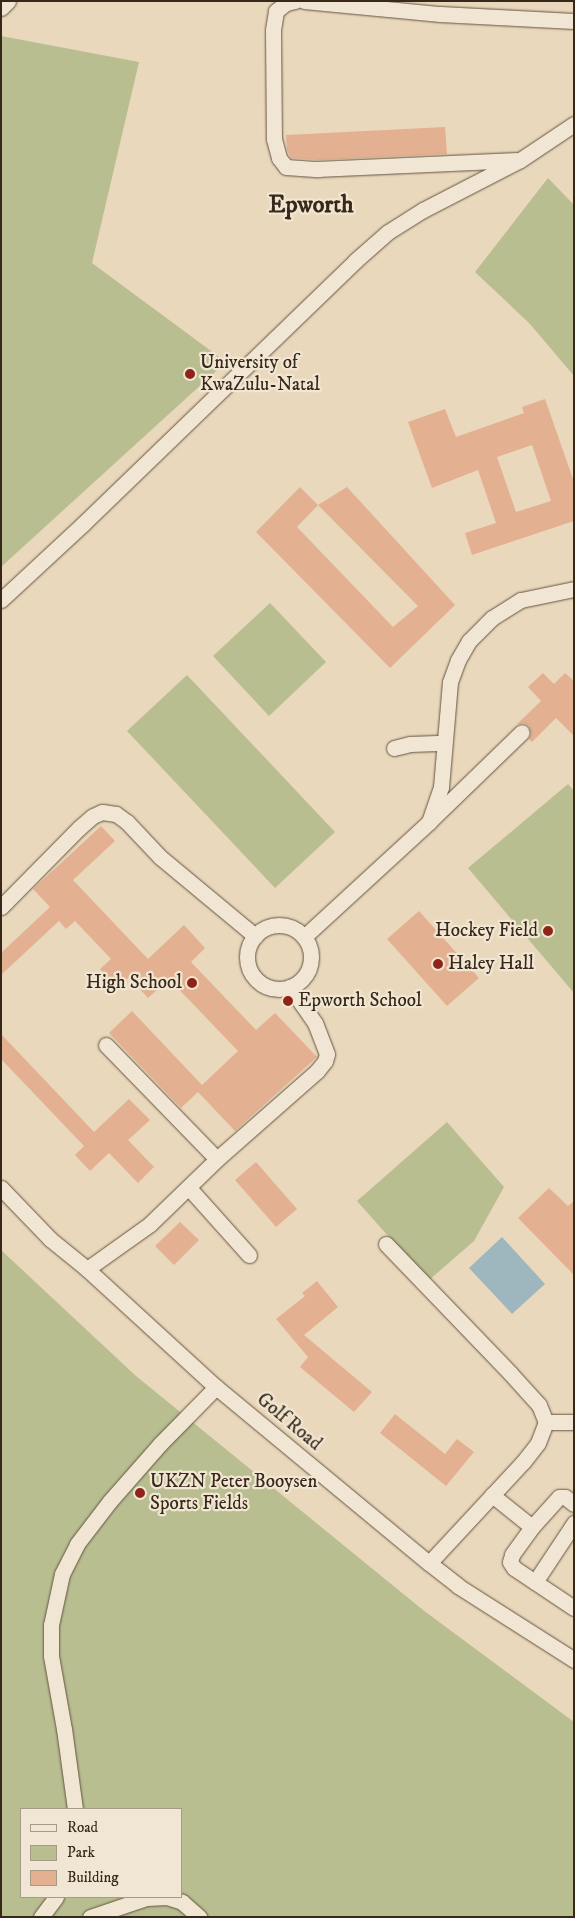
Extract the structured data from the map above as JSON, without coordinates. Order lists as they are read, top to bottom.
{
  "streets": {
    "street": ["Golf Road"]
  },
  "districts": ["Epworth"],
  "places": [
    "University of KwaZulu-Natal",
    "Hockey Field",
    "Haley Hall",
    "High School",
    "Epworth School",
    "UKZN Peter Booysen Sports Fields"
  ],
  "legend": ["Road", "Park", "Building"]
}
